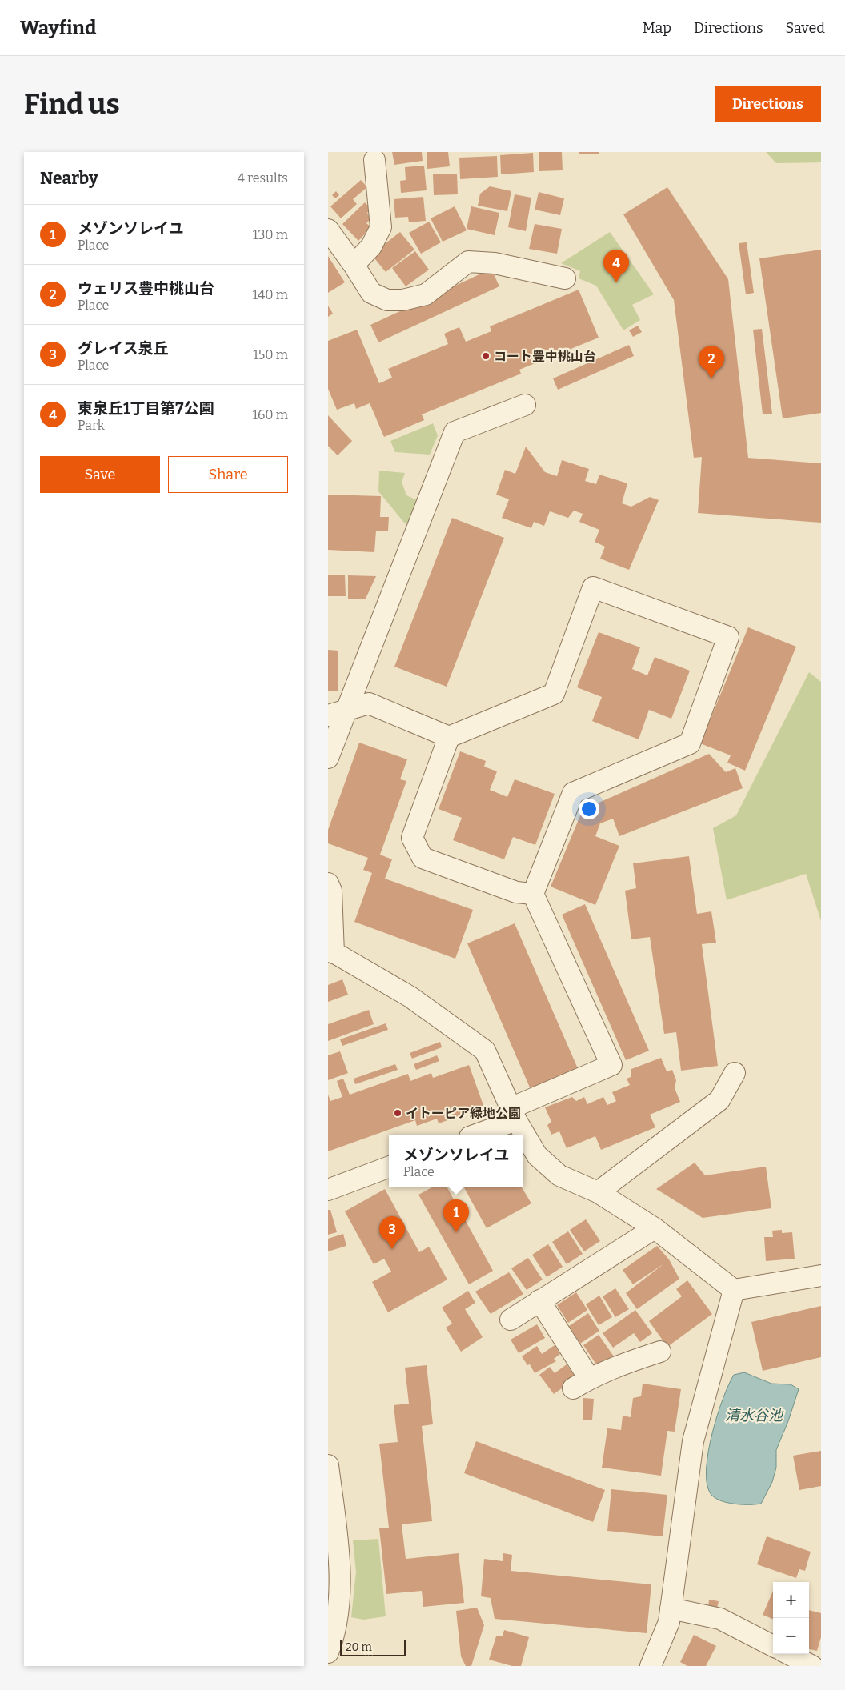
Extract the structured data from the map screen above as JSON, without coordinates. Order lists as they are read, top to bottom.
{
  "water": ["清水谷池"],
  "places": ["コート豊中桃山台", "イトーピア緑地公園"],
  "scale_bar": "20 m",
  "page": {
    "header": "Wayfind",
    "nav": ["Map", "Directions", "Saved"],
    "buttons": [
      "Directions",
      ["Save", "Share"]
    ],
    "title": "Find us",
    "heading": ["Nearby", "4 results"],
    "list": [
      {
        "mark": "1",
        "name": "メゾンソレイユ",
        "note": "Place",
        "value": "130 m"
      },
      {
        "mark": "2",
        "name": "ウェリス豊中桃山台",
        "note": "Place",
        "value": "140 m"
      },
      {
        "mark": "3",
        "name": "グレイス泉丘",
        "note": "Place",
        "value": "150 m"
      },
      {
        "mark": "4",
        "name": "東泉丘1丁目第7公園",
        "note": "Park",
        "value": "160 m"
      }
    ],
    "pins": [
      "4",
      "2",
      "1",
      "3"
    ],
    "popup": ["メゾンソレイユ", "Place"],
    "map_buttons": ["+", "−"],
    "scale": "20 m"
  }
}
